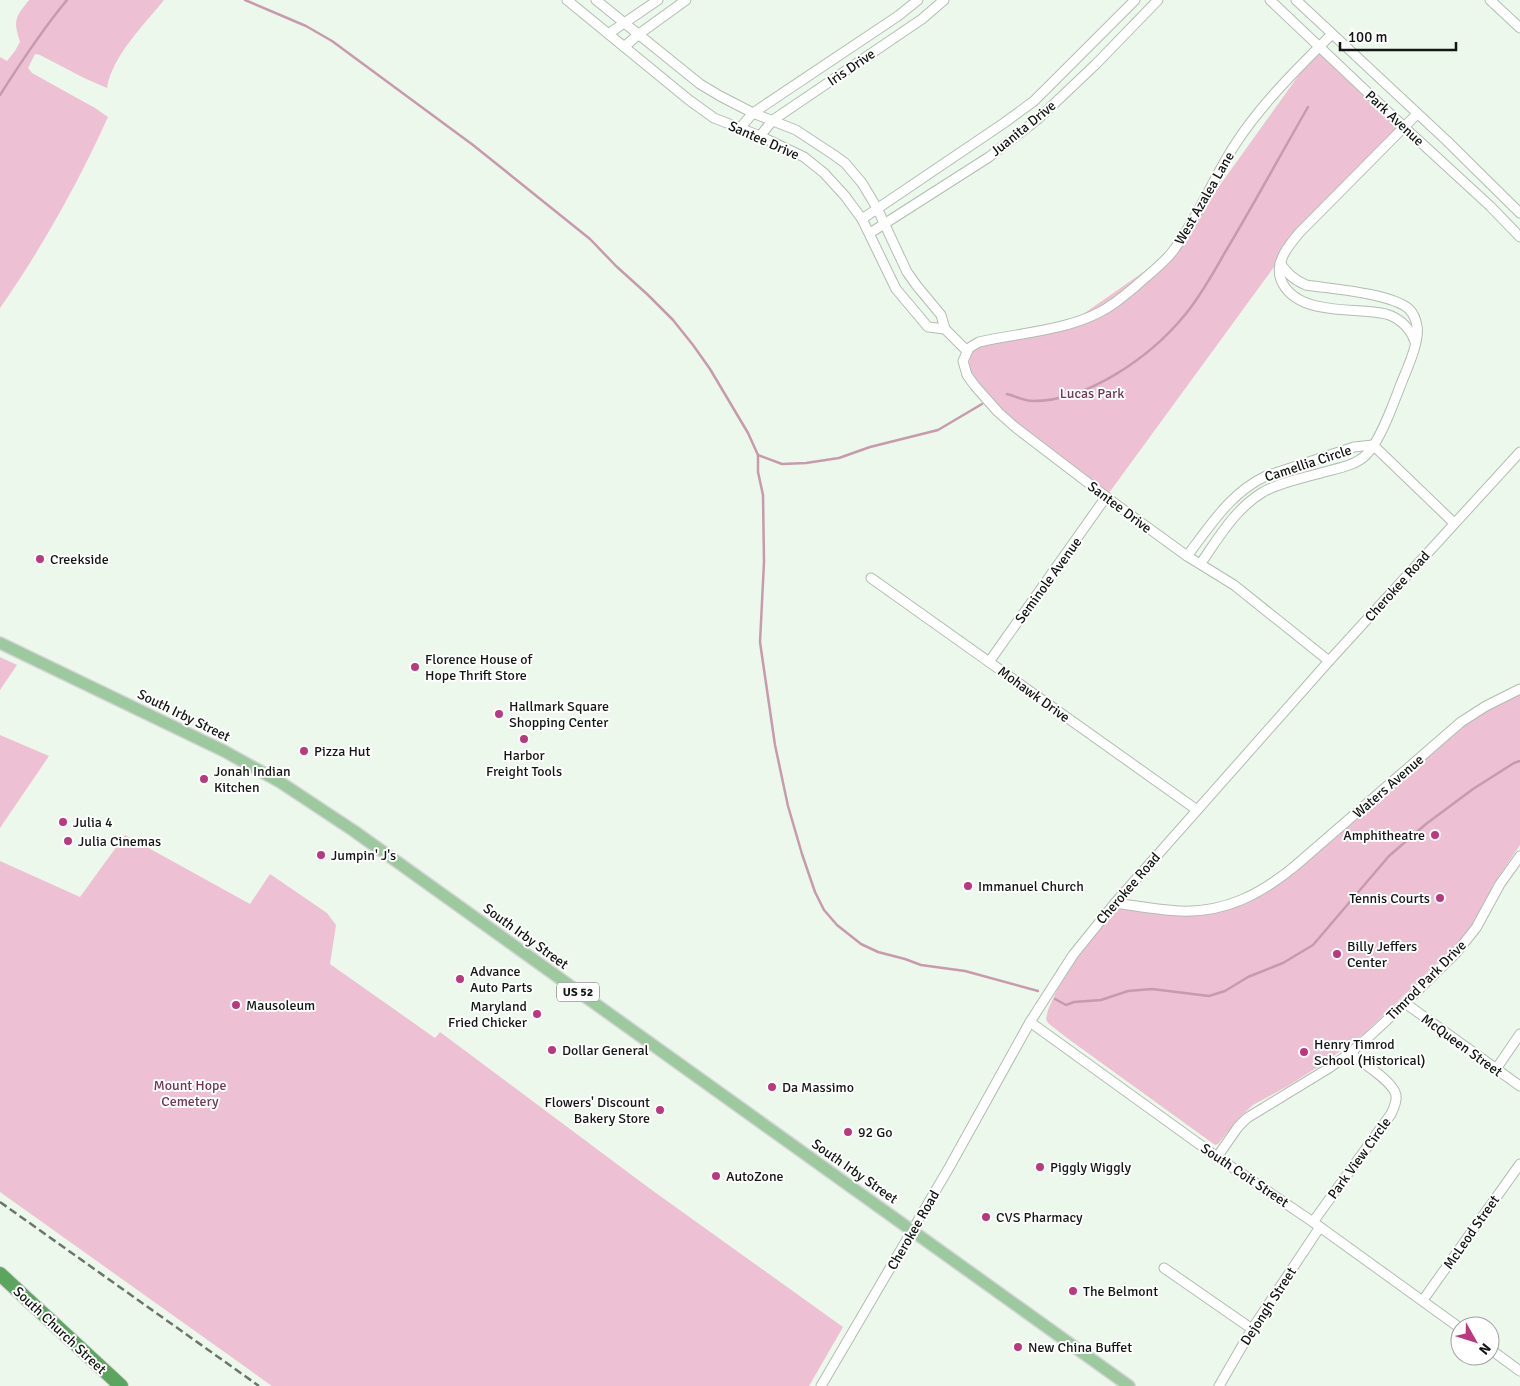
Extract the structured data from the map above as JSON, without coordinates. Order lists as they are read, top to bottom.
{
  "streets": {
    "highway": ["South Church Street"],
    "main road": ["South Irby Street", "US 52"],
    "street": [
      "Iris Drive",
      "Park Avenue",
      "Juanita Drive",
      "Santee Drive",
      "West Azalea Lane",
      "Camellia Circle",
      "Seminole Avenue",
      "Cherokee Road",
      "Mohawk Drive",
      "Waters Avenue",
      "Timrod Park Drive",
      "McQueen Street",
      "Park View Circle",
      "South Coit Street",
      "McLeod Street",
      "Dejongh Street"
    ]
  },
  "crossings": [
    ["Iris Drive", "Santee Drive"],
    ["Park Avenue", "West Azalea Lane"],
    ["Juanita Drive", "Santee Drive"],
    ["Santee Drive", "West Azalea Lane"],
    ["Santee Drive", "Camellia Circle"],
    ["Santee Drive", "Seminole Avenue"],
    ["Santee Drive", "Cherokee Road"],
    ["Seminole Avenue", "Mohawk Drive"],
    ["Cherokee Road", "Mohawk Drive"],
    ["Cherokee Road", "South Irby Street"],
    ["Cherokee Road", "Waters Avenue"],
    ["Cherokee Road", "South Coit Street"],
    ["Timrod Park Drive", "McQueen Street"],
    ["Timrod Park Drive", "Park View Circle"],
    ["Timrod Park Drive", "South Coit Street"],
    ["Park View Circle", "South Coit Street"],
    ["Park View Circle", "Dejongh Street"],
    ["South Coit Street", "McLeod Street"],
    ["South Coit Street", "Dejongh Street"]
  ],
  "parks": ["Lucas Park", "Mount Hope Cemetery"],
  "places": [
    "Creekside",
    "Florence House of Hope Thrift Store",
    "Hallmark Square Shopping Center",
    "Harbor Freight Tools",
    "Pizza Hut",
    "Jonah Indian Kitchen",
    "Julia 4",
    "Amphitheatre",
    "Julia Cinemas",
    "Jumpin' J's",
    "Immanuel Church",
    "Tennis Courts",
    "Billy Jeffers Center",
    "Advance Auto Parts",
    "Mausoleum",
    "Maryland Fried Chicker",
    "Dollar General",
    "Henry Timrod School (Historical)",
    "Da Massimo",
    "Flowers' Discount Bakery Store",
    "92 Go",
    "Piggly Wiggly",
    "AutoZone",
    "CVS Pharmacy",
    "The Belmont",
    "New China Buffet"
  ],
  "scale_bar": "100 m",
  "north": "bottom right"
}
